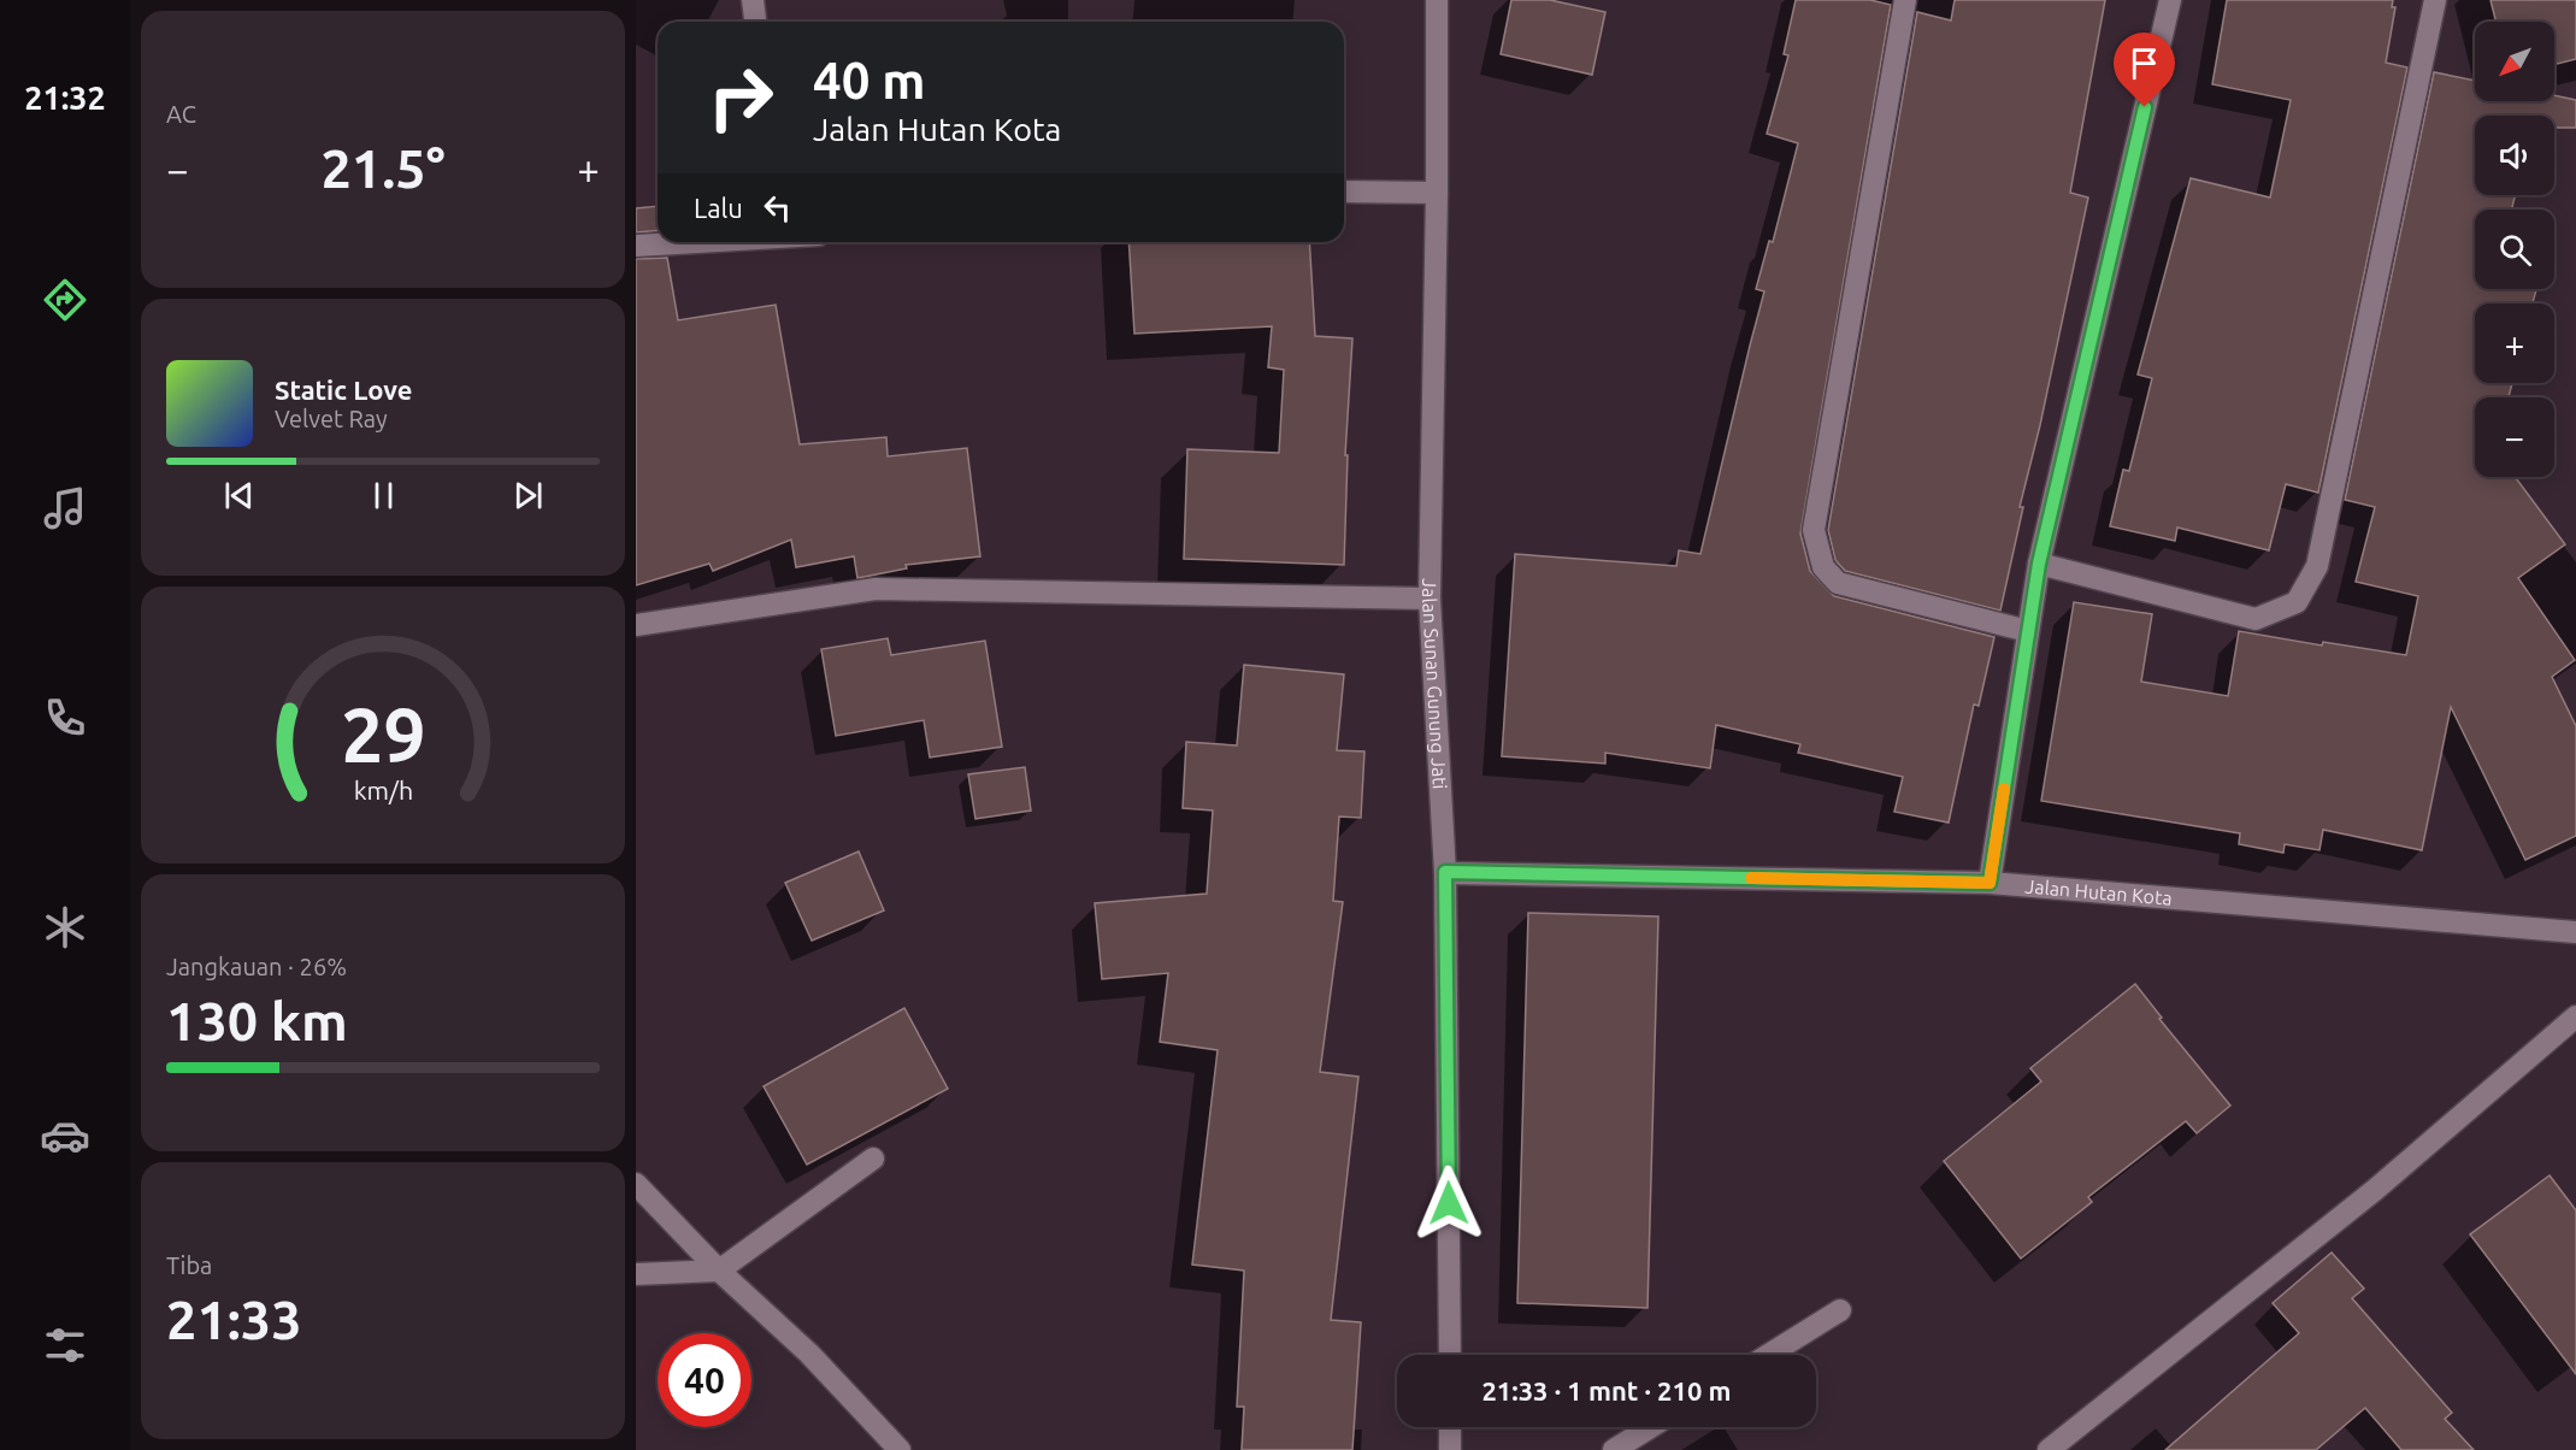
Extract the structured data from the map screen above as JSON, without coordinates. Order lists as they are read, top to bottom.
{
  "streets": {
    "street": ["Jalan Sunan Gunung Jati", "Jalan Hutan Kota"]
  },
  "crossings": [
    ["Jalan Sunan Gunung Jati", "Jalan Hutan Kota"]
  ],
  "north": "bottom left",
  "page": {
    "tabs": "21:32",
    "tile": [
      "AC",
      ["Jangkauan · 26%", "130 km"],
      ["Tiba", "21:33"]
    ],
    "map_buttons": ["+", "−"],
    "turn": ["40 m", "Jalan Hutan Kota"],
    "heat": ["−", "21.5°", "+"],
    "then": "Lalu",
    "song": ["Static Love", "Velvet Ray"],
    "limit": "40",
    "trip": "21:33 · 1 mnt · 210 m",
    "gauge": ["29", "km/h"]
  }
}
